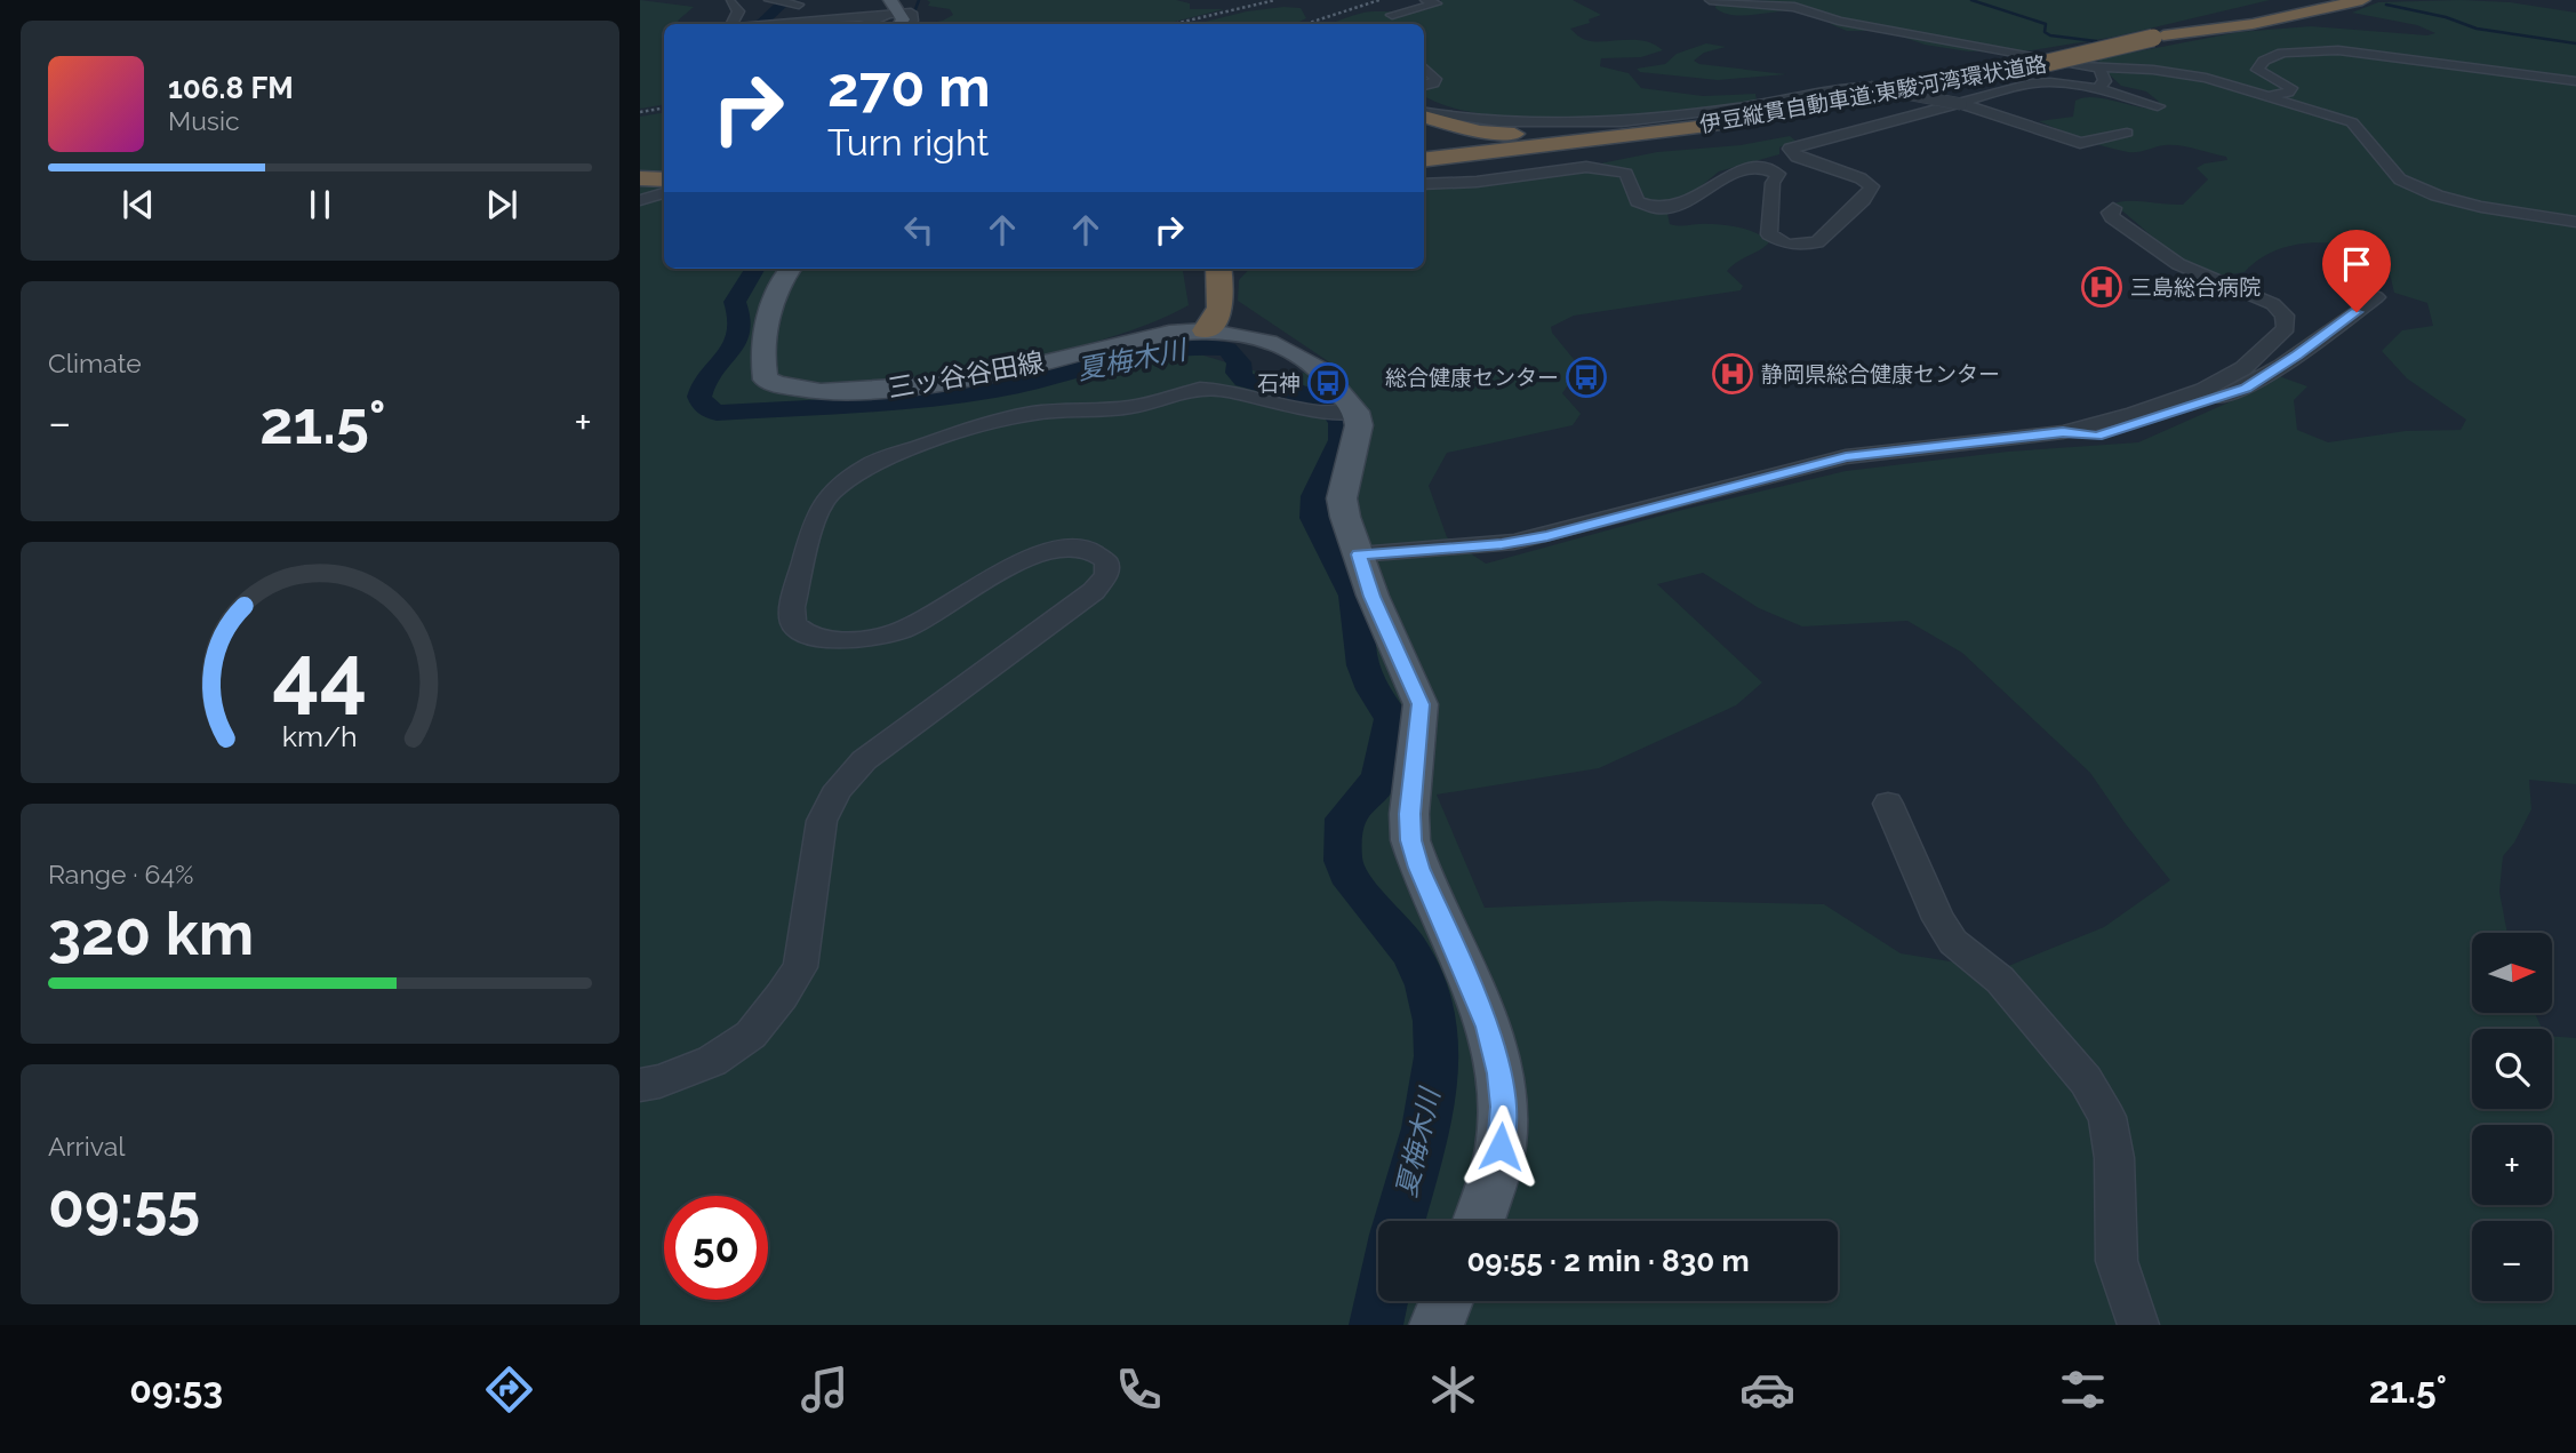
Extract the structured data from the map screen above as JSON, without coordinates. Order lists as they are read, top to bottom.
{
  "streets": {
    "highway": ["伊豆縦貫自動車道;東駿河湾環状道路"],
    "main road": ["三ッ谷谷田線"]
  },
  "water": ["夏梅木川"],
  "places": {
    "hospital": ["三島総合病院", "静岡県総合健康センター"],
    "bus stop": ["総合健康センター", "石神"]
  },
  "north": "right",
  "page": {
    "turn": ["270 m", "Turn right"],
    "song": ["106.8 FM", "Music"],
    "tile": [
      "Climate",
      ["Range · 64%", "320 km"],
      ["Arrival", "09:55"]
    ],
    "heat": ["−", "21.5°", "+"],
    "map_buttons": ["+", "−"],
    "limit": "50",
    "trip": "09:55 · 2 min · 830 m",
    "tabs": ["09:53", "21.5°"],
    "gauge": ["44", "km/h"]
  }
}
